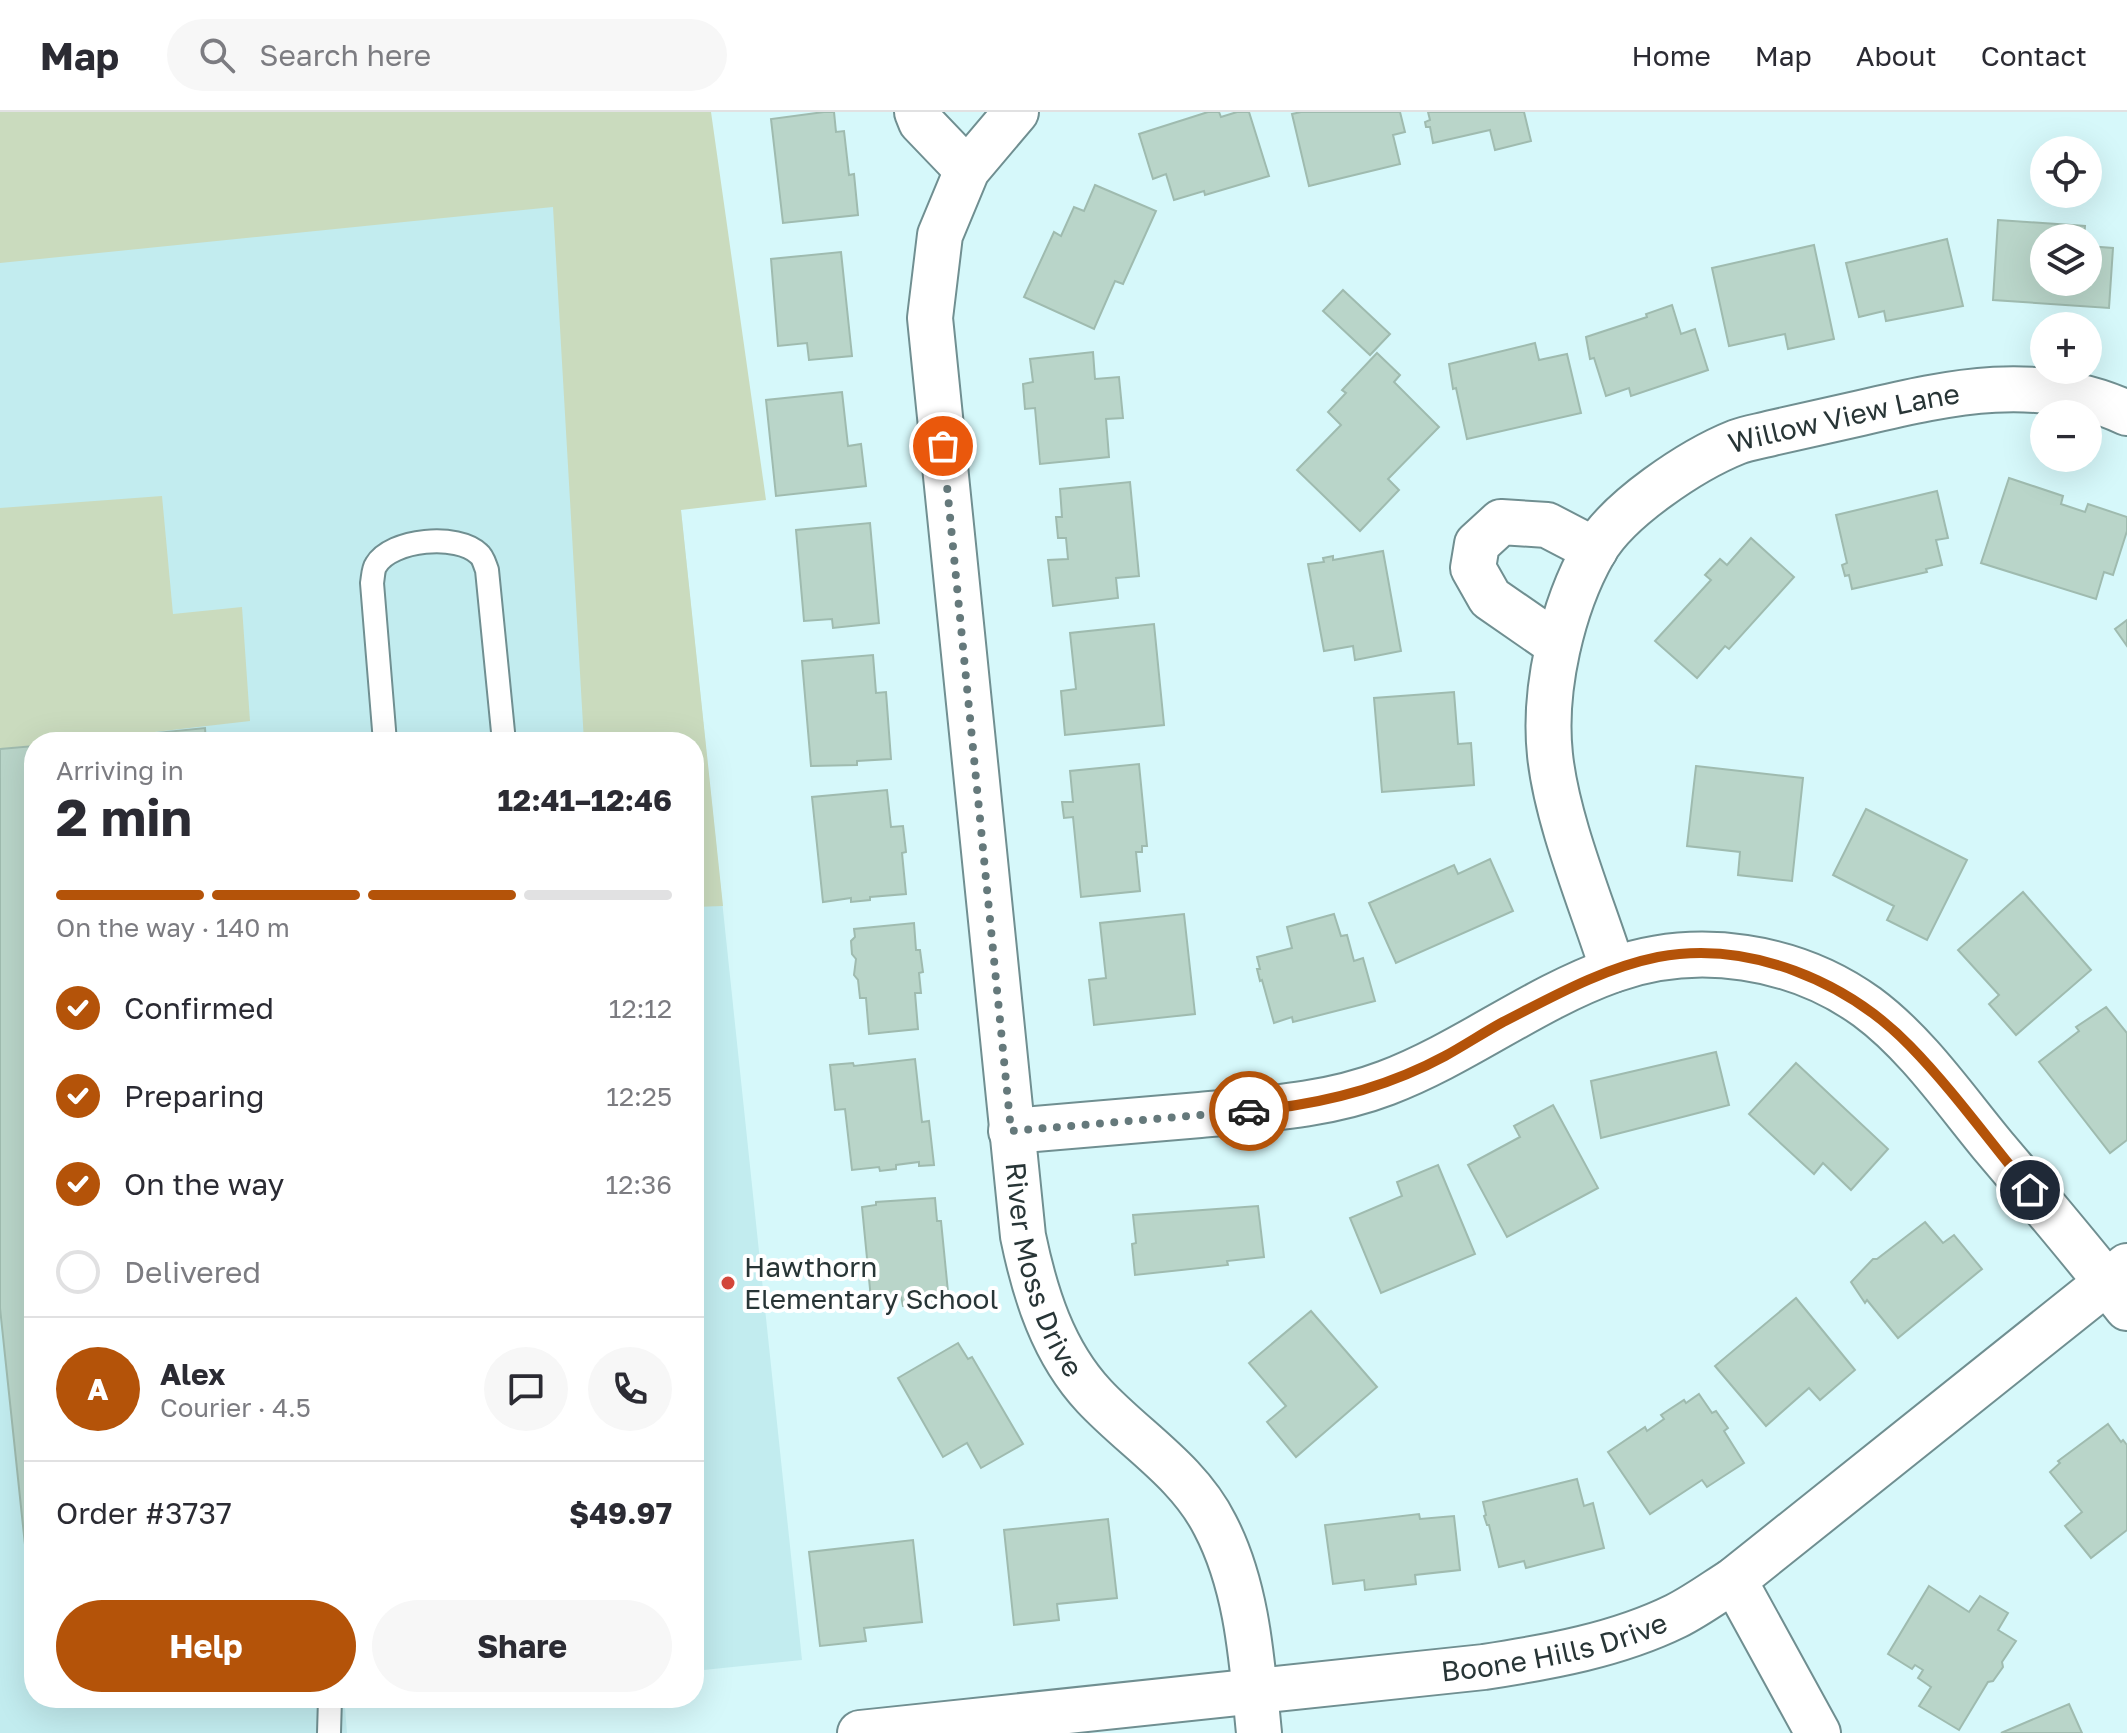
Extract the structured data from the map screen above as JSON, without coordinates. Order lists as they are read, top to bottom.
{
  "streets": {
    "street": ["Willow View Lane", "River Moss Drive", "Boone Hills Drive"]
  },
  "crossings": [
    ["River Moss Drive", "Boone Hills Drive"]
  ],
  "places": ["Hawthorn Elementary School"],
  "page": {
    "header": "Map",
    "search": "Search here",
    "nav": [
      "Home",
      "Map",
      "About",
      "Contact"
    ],
    "map_buttons": ["+", "−"],
    "heading": ["2 min", "Arriving in", "12:41–12:46"],
    "panel": [
      "Alex",
      "Courier · 4.5",
      "Order #3737",
      "$49.97"
    ],
    "bar": "On the way · 140 m",
    "list": [
      ["Confirmed", "12:12"],
      ["Preparing", "12:25"],
      ["On the way", "12:36"],
      "Delivered"
    ],
    "round": "A",
    "buttons": ["Help", "Share"]
  }
}
